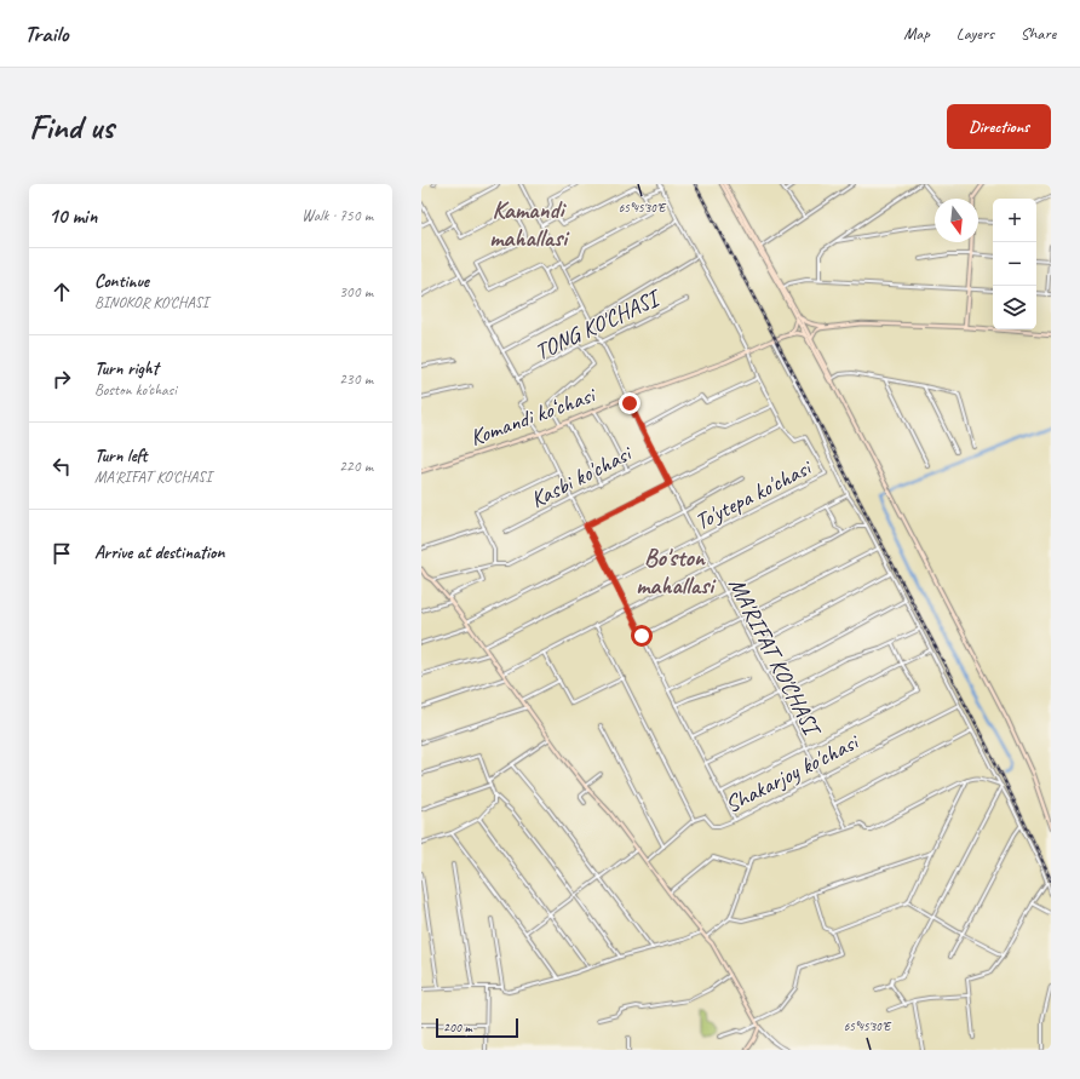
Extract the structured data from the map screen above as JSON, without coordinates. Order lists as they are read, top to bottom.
{
  "streets": {
    "main road": ["Komandi ko‘chasi"],
    "street": [
      "TONG KO'CHASI",
      "Kasbi ko'chasi",
      "To'ytepa ko'chasi",
      "MA'RIFAT KO'CHASI",
      "Shakarjoy ko'chasi"
    ]
  },
  "crossings": [
    ["TONG KO'CHASI", "MA'RIFAT KO'CHASI"],
    ["Komandi ko‘chasi", "MA'RIFAT KO'CHASI"],
    ["Kasbi ko'chasi", "MA'RIFAT KO'CHASI"],
    ["To'ytepa ko'chasi", "MA'RIFAT KO'CHASI"],
    ["MA'RIFAT KO'CHASI", "Shakarjoy ko'chasi"]
  ],
  "districts": ["Kamandi mahallasi", "Bo'ston mahallasi"],
  "scale_bar": "200 m",
  "north": "bottom",
  "page": {
    "header": "Trailo",
    "nav": ["Map", "Layers", "Share"],
    "buttons": "Directions",
    "title": "Find us",
    "heading": ["10 min", "Walk · 750 m"],
    "map_buttons": ["+", "−"],
    "list": [
      ["Continue", "BINOKOR KO'CHASI", "300 m"],
      ["Turn right", "Boston ko'chasi", "230 m"],
      ["Turn left", "MA'RIFAT KO'CHASI", "220 m"],
      "Arrive at destination"
    ],
    "scale": "200 m"
  },
  "coordinates": ["65°45'30\"E"]
}
